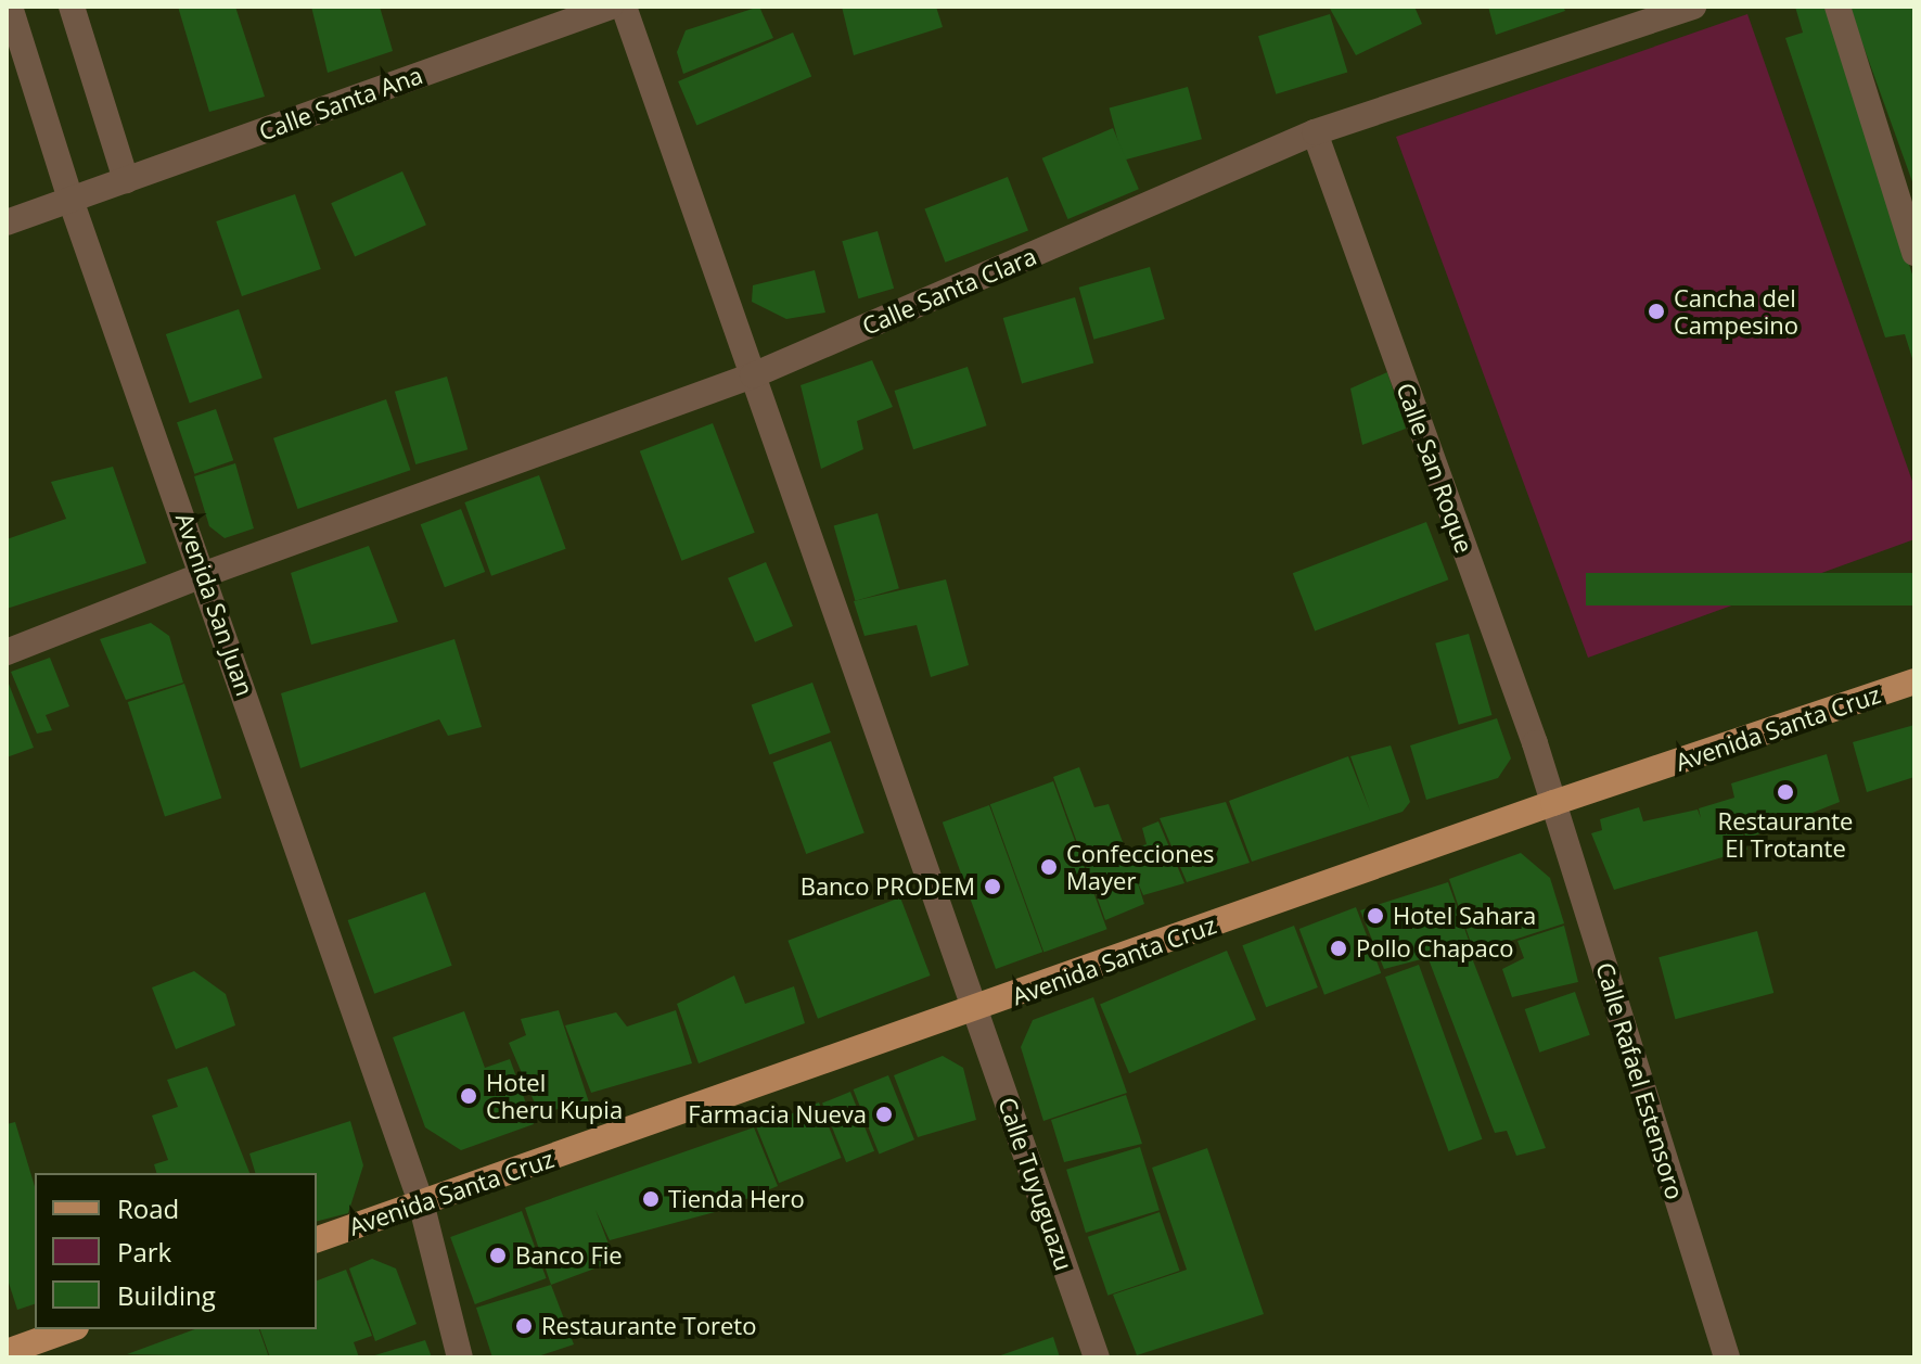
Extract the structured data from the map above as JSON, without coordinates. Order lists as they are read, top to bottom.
{
  "streets": {
    "main road": ["Avenida Santa Cruz"],
    "street": [
      "Calle Santa Ana",
      "Calle Santa Clara",
      "Calle San Roque",
      "Avenida San Juan",
      "Calle Rafael Estensoro",
      "Calle Tuyuguazu"
    ]
  },
  "crossings": [
    ["Calle Santa Ana", "Avenida San Juan"],
    ["Calle Santa Clara", "Calle San Roque"],
    ["Calle Santa Clara", "Avenida San Juan"],
    ["Calle Santa Clara", "Calle Tuyuguazu"],
    ["Calle San Roque", "Avenida Santa Cruz"],
    ["Calle San Roque", "Calle Rafael Estensoro"],
    ["Avenida San Juan", "Avenida Santa Cruz"],
    ["Avenida Santa Cruz", "Calle Rafael Estensoro"],
    ["Avenida Santa Cruz", "Calle Tuyuguazu"]
  ],
  "places": [
    "Cancha del Campesino",
    "Restaurante El Trotante",
    "Confecciones Mayer",
    "Banco PRODEM",
    "Hotel Sahara",
    "Pollo Chapaco",
    "Hotel Cheru Kupia",
    "Farmacia Nueva",
    "Tienda Hero",
    "Banco Fie",
    "Restaurante Toreto"
  ],
  "legend": ["Road", "Park", "Building"]
}
